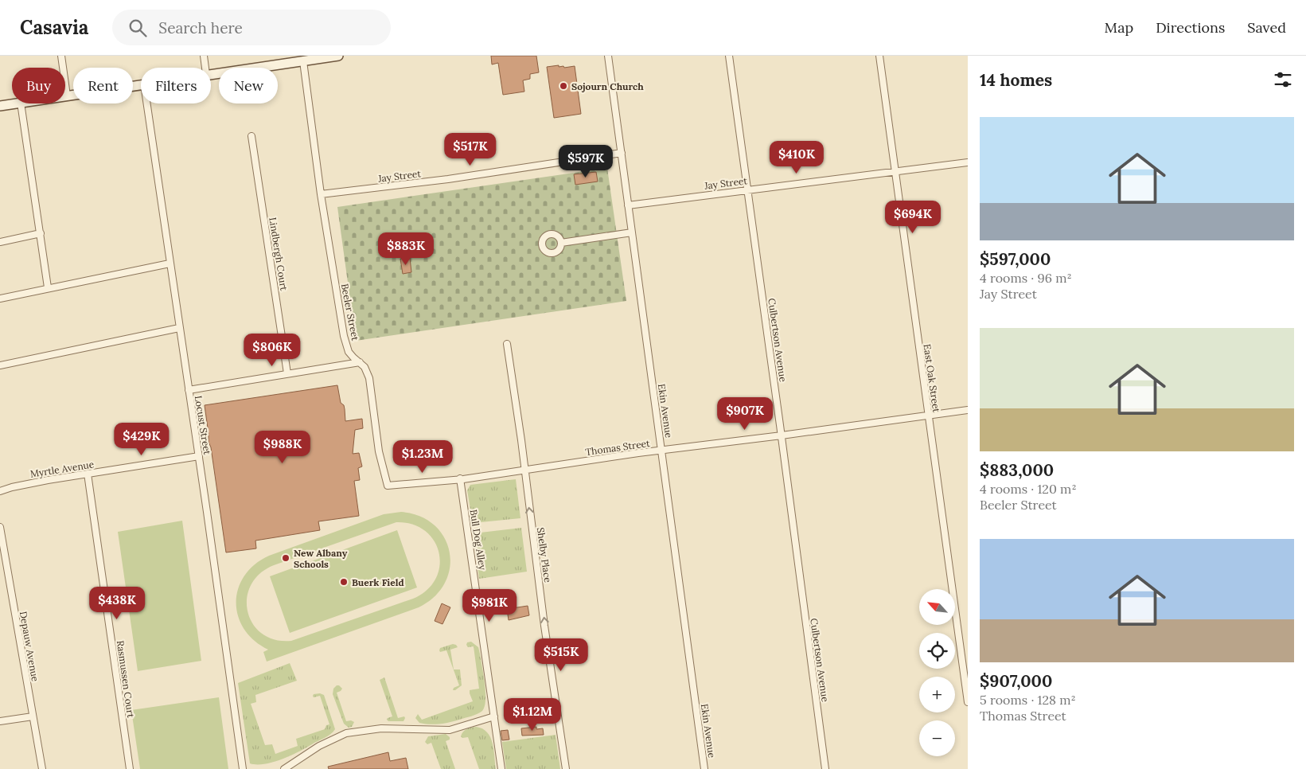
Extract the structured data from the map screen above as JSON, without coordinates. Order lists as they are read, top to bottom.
{
  "streets": {
    "street": [
      "Jay Street",
      "Lindbergh Court",
      "Beeler Street",
      "Culbertson Avenue",
      "East Oak Street",
      "Ekin Avenue",
      "Locust Street",
      "Thomas Street",
      "Myrtle Avenue",
      "Bull Dog Alley",
      "Shelby Place",
      "Depauw Avenue",
      "Rasmussen Court"
    ]
  },
  "crossings": [
    ["Jay Street", "Beeler Street"],
    ["Jay Street", "Culbertson Avenue"],
    ["Jay Street", "East Oak Street"],
    ["Jay Street", "Ekin Avenue"],
    ["Beeler Street", "Thomas Street"],
    ["Beeler Street", "Bull Dog Alley"],
    ["Culbertson Avenue", "Thomas Street"],
    ["East Oak Street", "Thomas Street"],
    ["Ekin Avenue", "Thomas Street"],
    ["Locust Street", "Myrtle Avenue"],
    ["Thomas Street", "Bull Dog Alley"],
    ["Thomas Street", "Shelby Place"],
    ["Myrtle Avenue", "Rasmussen Court"]
  ],
  "one_way": ["Shelby Place"],
  "places": ["Sojourn Church", "New Albany Schools", "Buerk Field"],
  "north": "top left",
  "page": {
    "header": "Casavia",
    "search": "Search here",
    "nav": ["Map", "Directions", "Saved"],
    "heading": "14 homes",
    "chip": [
      "Buy",
      "Rent",
      "Filters",
      "New"
    ],
    "list": [
      {
        "name": "$597,000",
        "note": "4 rooms · 96 m² · Jay Street"
      },
      {
        "name": "$883,000",
        "note": "4 rooms · 120 m² · Beeler Street"
      },
      {
        "name": "$907,000",
        "note": "5 rooms · 128 m² · Thomas Street"
      }
    ],
    "price": [
      "$517K",
      "$410K",
      "$597K",
      "$694K",
      "$883K",
      "$806K",
      "$907K",
      "$429K",
      "$988K",
      "$1.23M",
      "$438K",
      "$981K",
      "$515K",
      "$1.12M"
    ],
    "map_buttons": ["+", "−"]
  }
}
